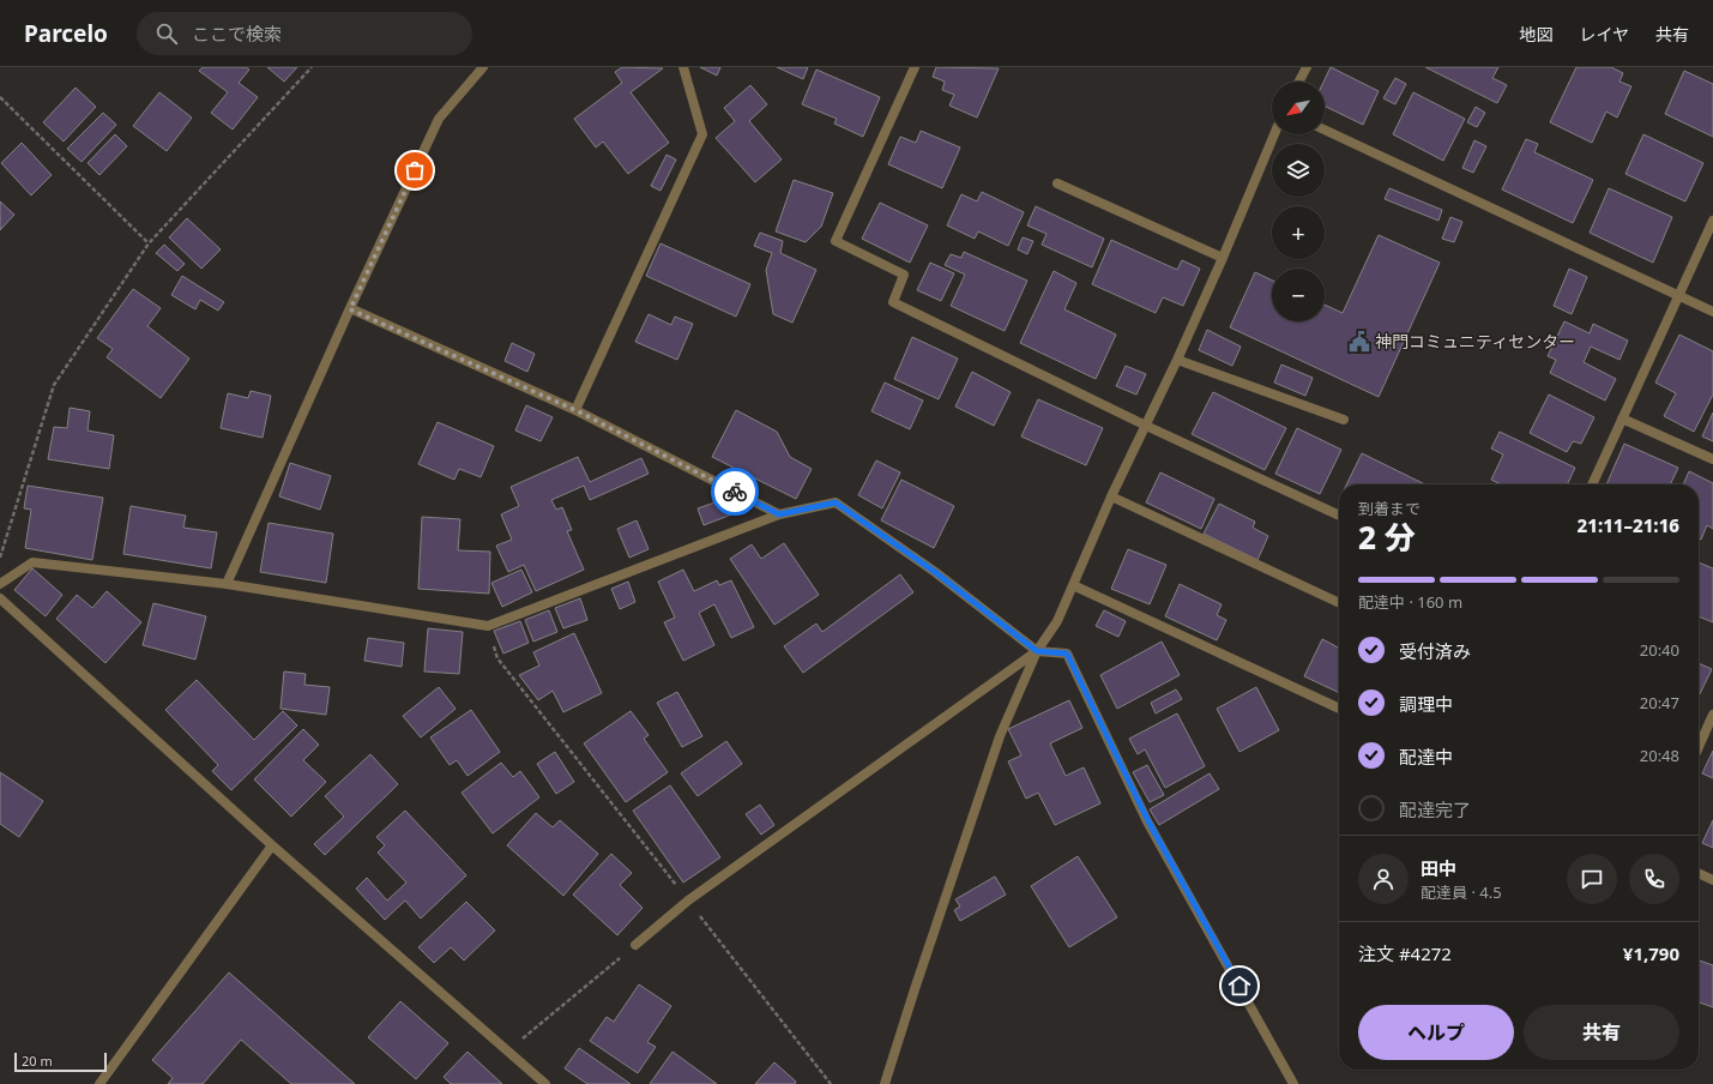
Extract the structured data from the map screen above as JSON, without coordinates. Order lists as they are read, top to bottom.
{
  "places": {
    "public building": ["神門コミュニティセンター"]
  },
  "scale_bar": "20 m",
  "north": "bottom left",
  "page": {
    "header": "Parcelo",
    "search": "ここで検索",
    "nav": ["地図", "レイヤ", "共有"],
    "map_buttons": ["+", "−"],
    "heading": ["2 分", "到着まで", "21:11–21:16"],
    "panel": [
      "田中",
      "配達員 · 4.5",
      "注文 #4272",
      "¥1,790"
    ],
    "bar": "配達中 · 160 m",
    "list": [
      ["受付済み", "20:40"],
      ["調理中", "20:47"],
      ["配達中", "20:48"],
      "配達完了"
    ],
    "buttons": ["ヘルプ", "共有"],
    "scale": "20 m"
  }
}
